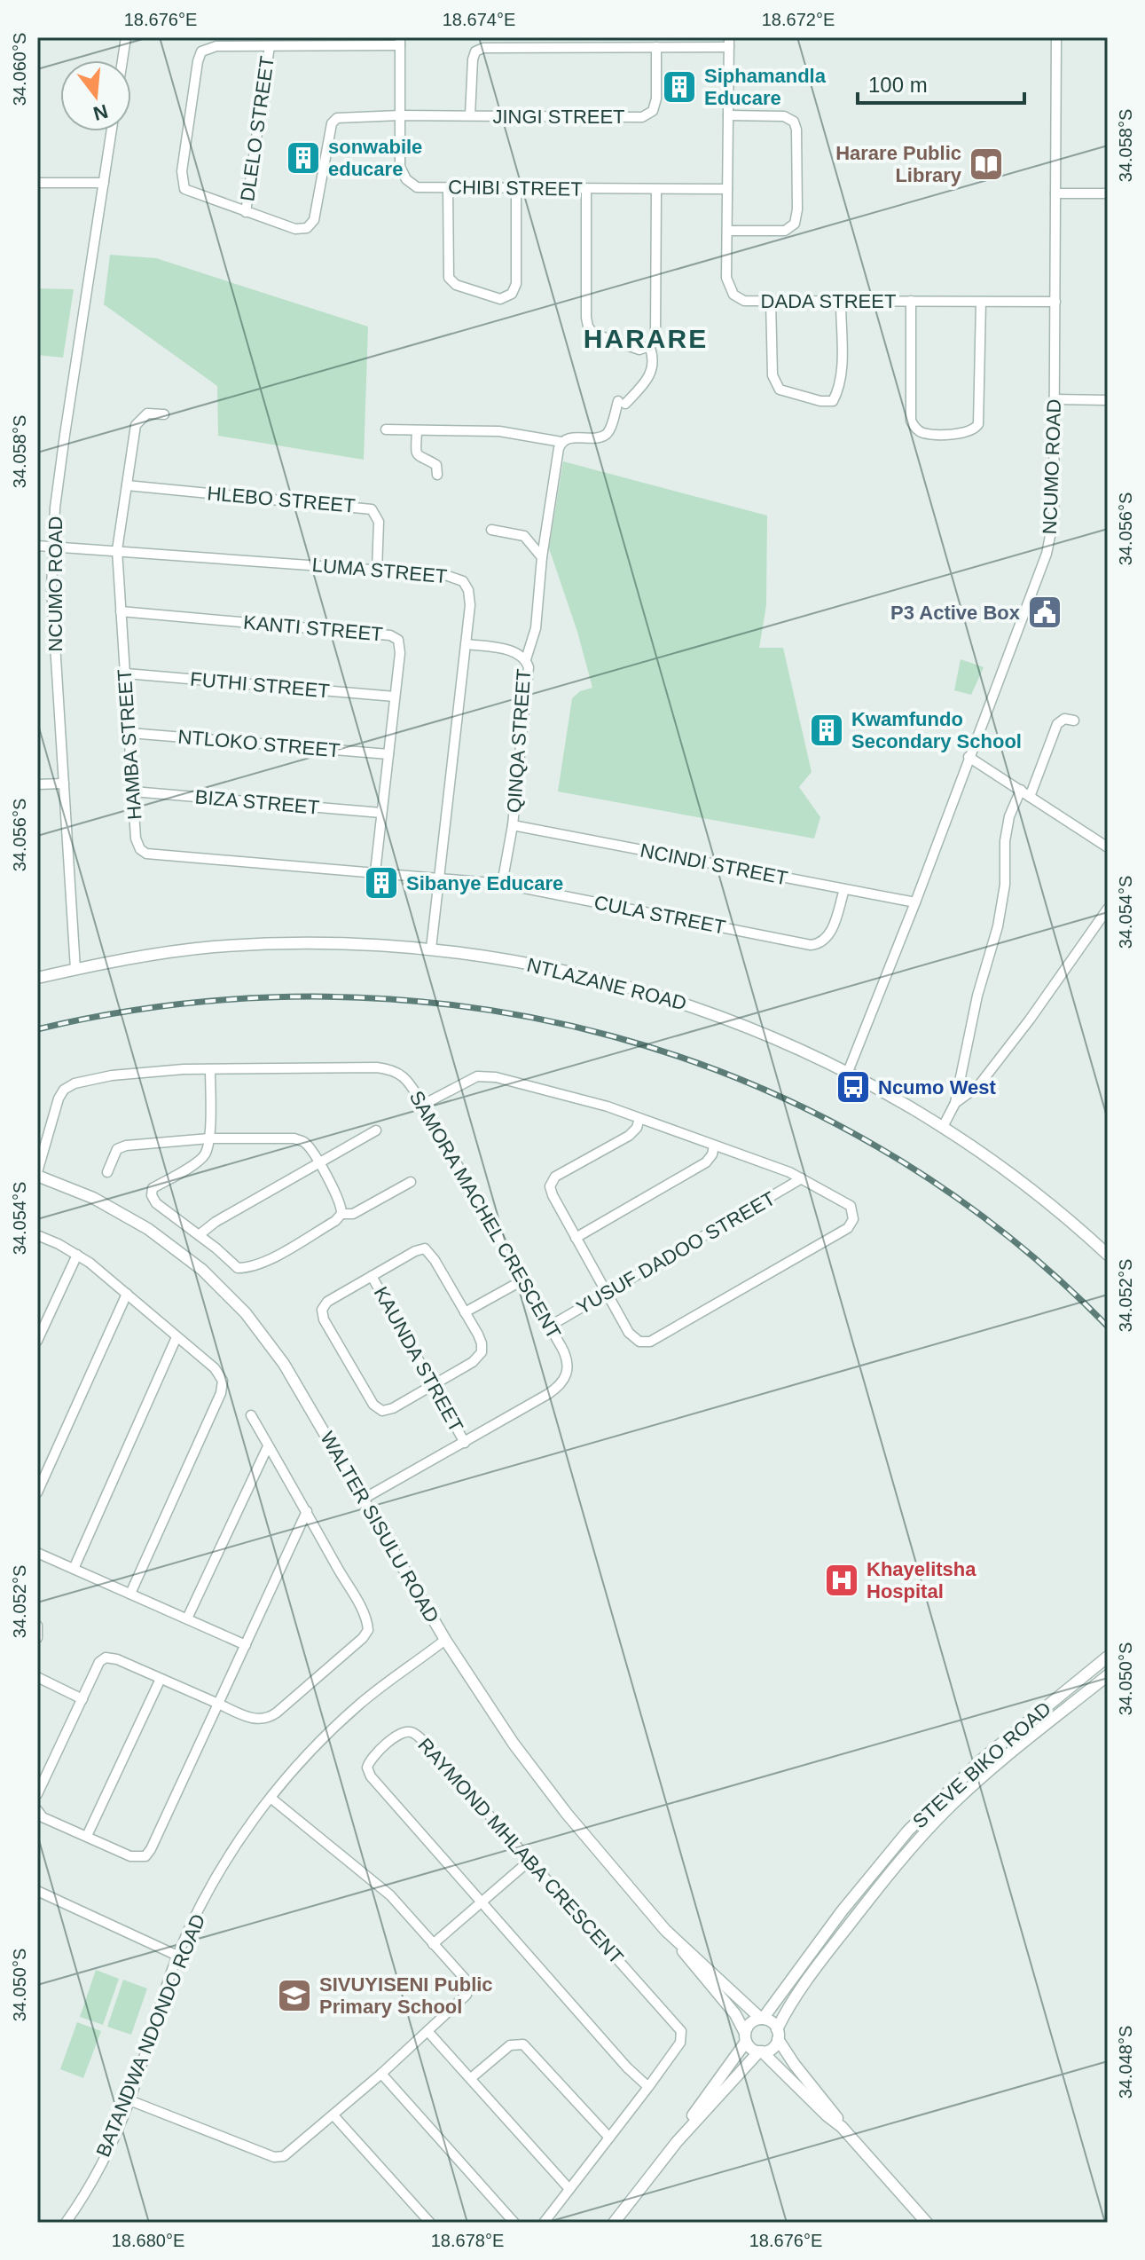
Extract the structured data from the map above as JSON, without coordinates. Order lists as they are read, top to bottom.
{
  "streets": {
    "street": [
      "JINGI STREET",
      "DLELO STREET",
      "CHIBI STREET",
      "DADA STREET",
      "NCUMO ROAD",
      "HLEBO STREET",
      "LUMA STREET",
      "KANTI STREET",
      "FUTHI STREET",
      "QINQA STREET",
      "NTLOKO STREET",
      "HAMBA STREET",
      "BIZA STREET",
      "NCINDI STREET",
      "CULA STREET",
      "NTLAZANE ROAD",
      "SAMORA MACHEL CRESCENT",
      "YUSUF DADOO STREET",
      "KAUNDA STREET",
      "WALTER SISULU ROAD",
      "STEVE BIKO ROAD",
      "RAYMOND MHLABA CRESCENT",
      "BATANDWA NDONDO ROAD"
    ]
  },
  "crossings": [
    ["JINGI STREET", "DLELO STREET"],
    ["JINGI STREET", "CHIBI STREET"],
    ["CHIBI STREET", "DADA STREET"],
    ["DADA STREET", "NCUMO ROAD"],
    ["NCUMO ROAD", "LUMA STREET"],
    ["NCUMO ROAD", "NCINDI STREET"],
    ["NCUMO ROAD", "NTLAZANE ROAD"],
    ["HLEBO STREET", "LUMA STREET"],
    ["LUMA STREET", "QINQA STREET"],
    ["LUMA STREET", "HAMBA STREET"],
    ["LUMA STREET", "CULA STREET"],
    ["LUMA STREET", "NTLAZANE ROAD"],
    ["KANTI STREET", "FUTHI STREET"],
    ["KANTI STREET", "NTLOKO STREET"],
    ["KANTI STREET", "HAMBA STREET"],
    ["KANTI STREET", "BIZA STREET"],
    ["FUTHI STREET", "HAMBA STREET"],
    ["QINQA STREET", "NCINDI STREET"],
    ["QINQA STREET", "CULA STREET"],
    ["NTLOKO STREET", "HAMBA STREET"],
    ["HAMBA STREET", "BIZA STREET"],
    ["HAMBA STREET", "CULA STREET"],
    ["NCINDI STREET", "CULA STREET"],
    ["SAMORA MACHEL CRESCENT", "YUSUF DADOO STREET"],
    ["SAMORA MACHEL CRESCENT", "KAUNDA STREET"],
    ["SAMORA MACHEL CRESCENT", "WALTER SISULU ROAD"],
    ["WALTER SISULU ROAD", "STEVE BIKO ROAD"],
    ["WALTER SISULU ROAD", "BATANDWA NDONDO ROAD"]
  ],
  "districts": ["HARARE"],
  "places": {
    "building": [
      "Siphamandla Educare",
      "sonwabile educare",
      "Kwamfundo Secondary School",
      "Sibanye Educare"
    ],
    "library": ["Harare Public Library"],
    "public building": ["P3 Active Box"],
    "bus stop": ["Ncumo West"],
    "hospital": ["Khayelitsha Hospital"],
    "school or university": ["SIVUYISENI Public Primary School"]
  },
  "scale_bar": "100 m",
  "north": "bottom",
  "coordinates": [
    "18.676°E",
    "18.674°E",
    "18.672°E",
    "34.060°S",
    "34.058°S",
    "34.056°S",
    "34.054°S",
    "34.052°S",
    "34.050°S",
    "34.048°S",
    "18.680°E",
    "18.678°E"
  ]
}
